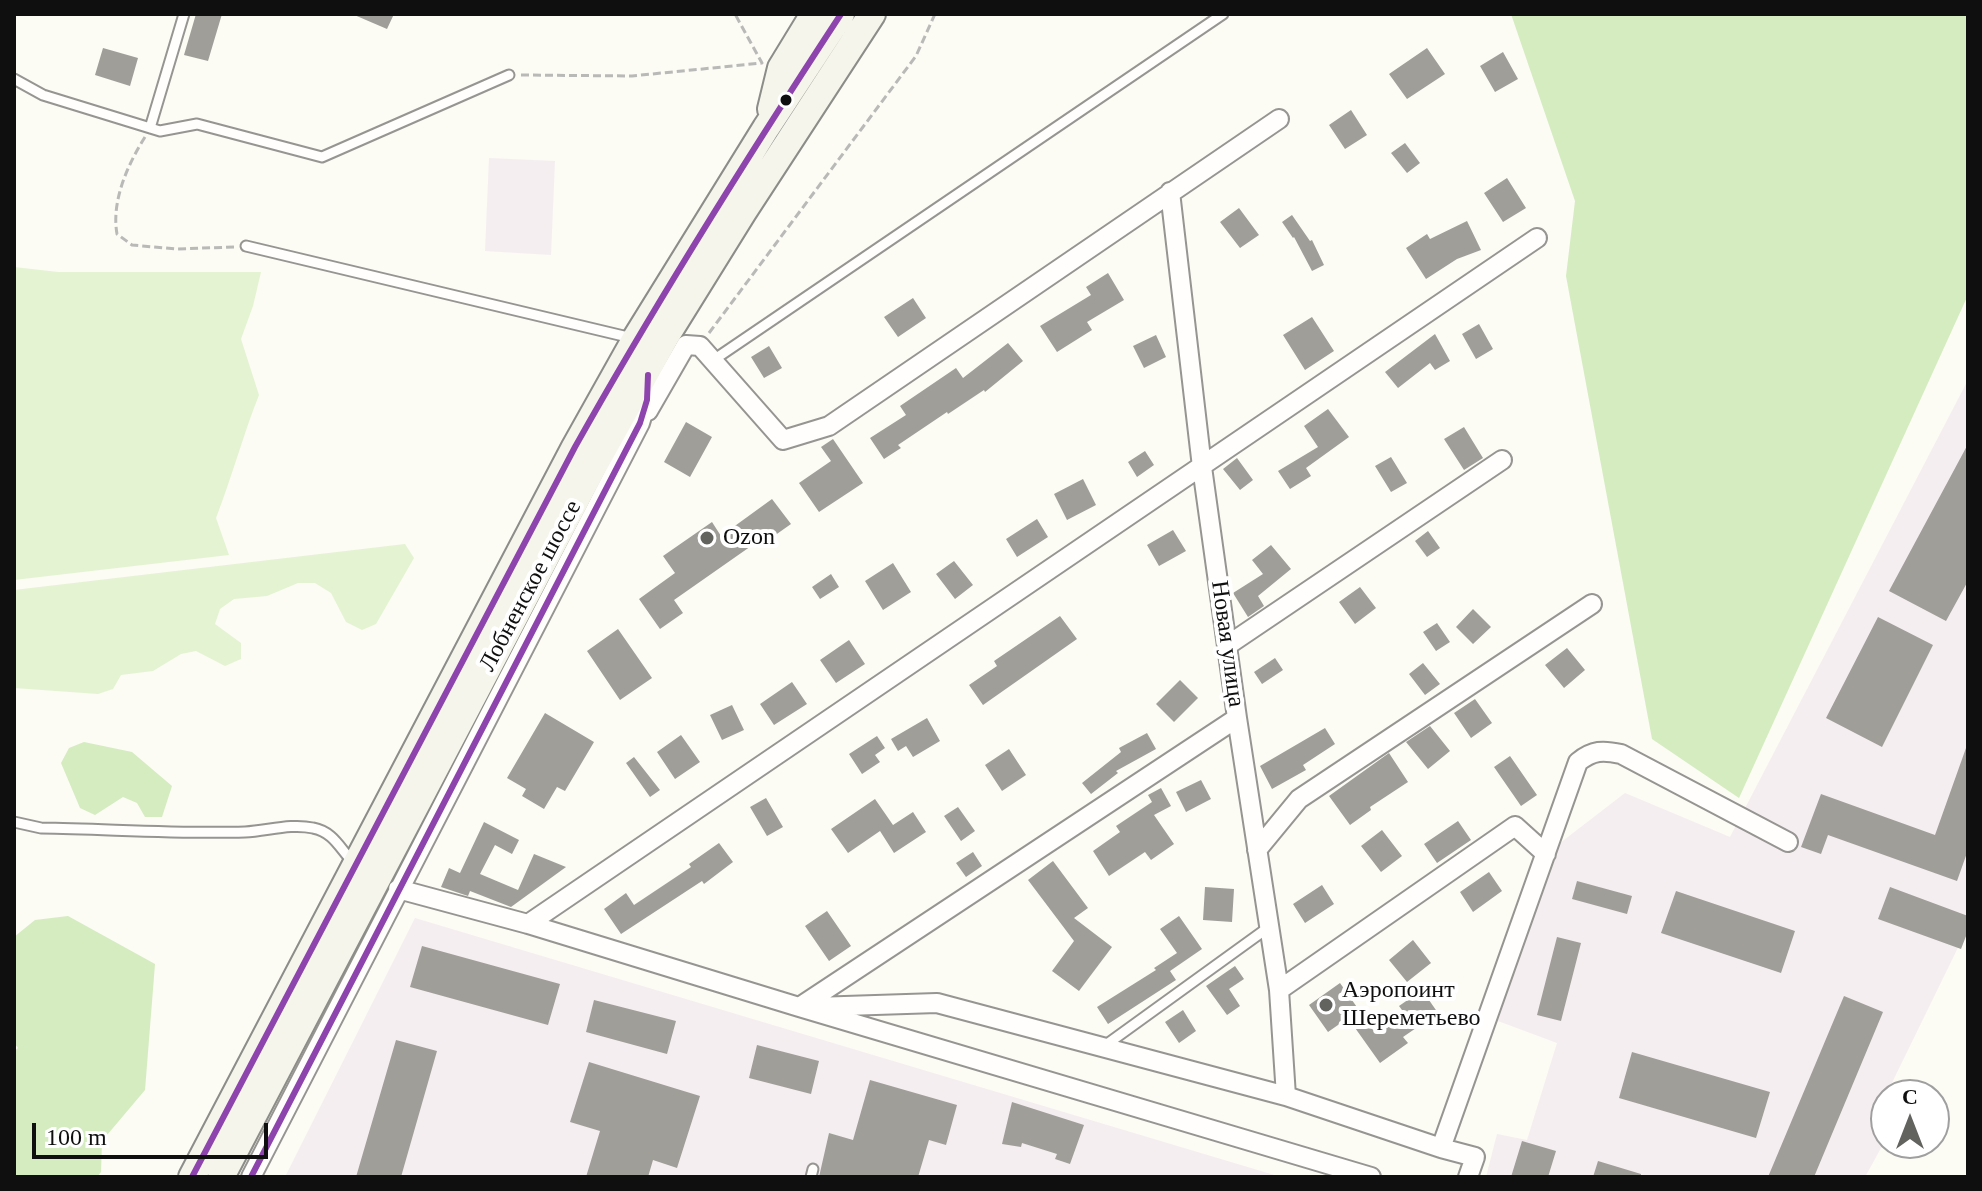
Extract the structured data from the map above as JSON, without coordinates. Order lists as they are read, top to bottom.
{
  "streets": {
    "main road": ["Лобненское шоссе"],
    "street": ["Новая улица"]
  },
  "places": ["Ozon", "Аэропоинт Шереметьево"],
  "scale_bar": "100 m",
  "north": "top"
}
